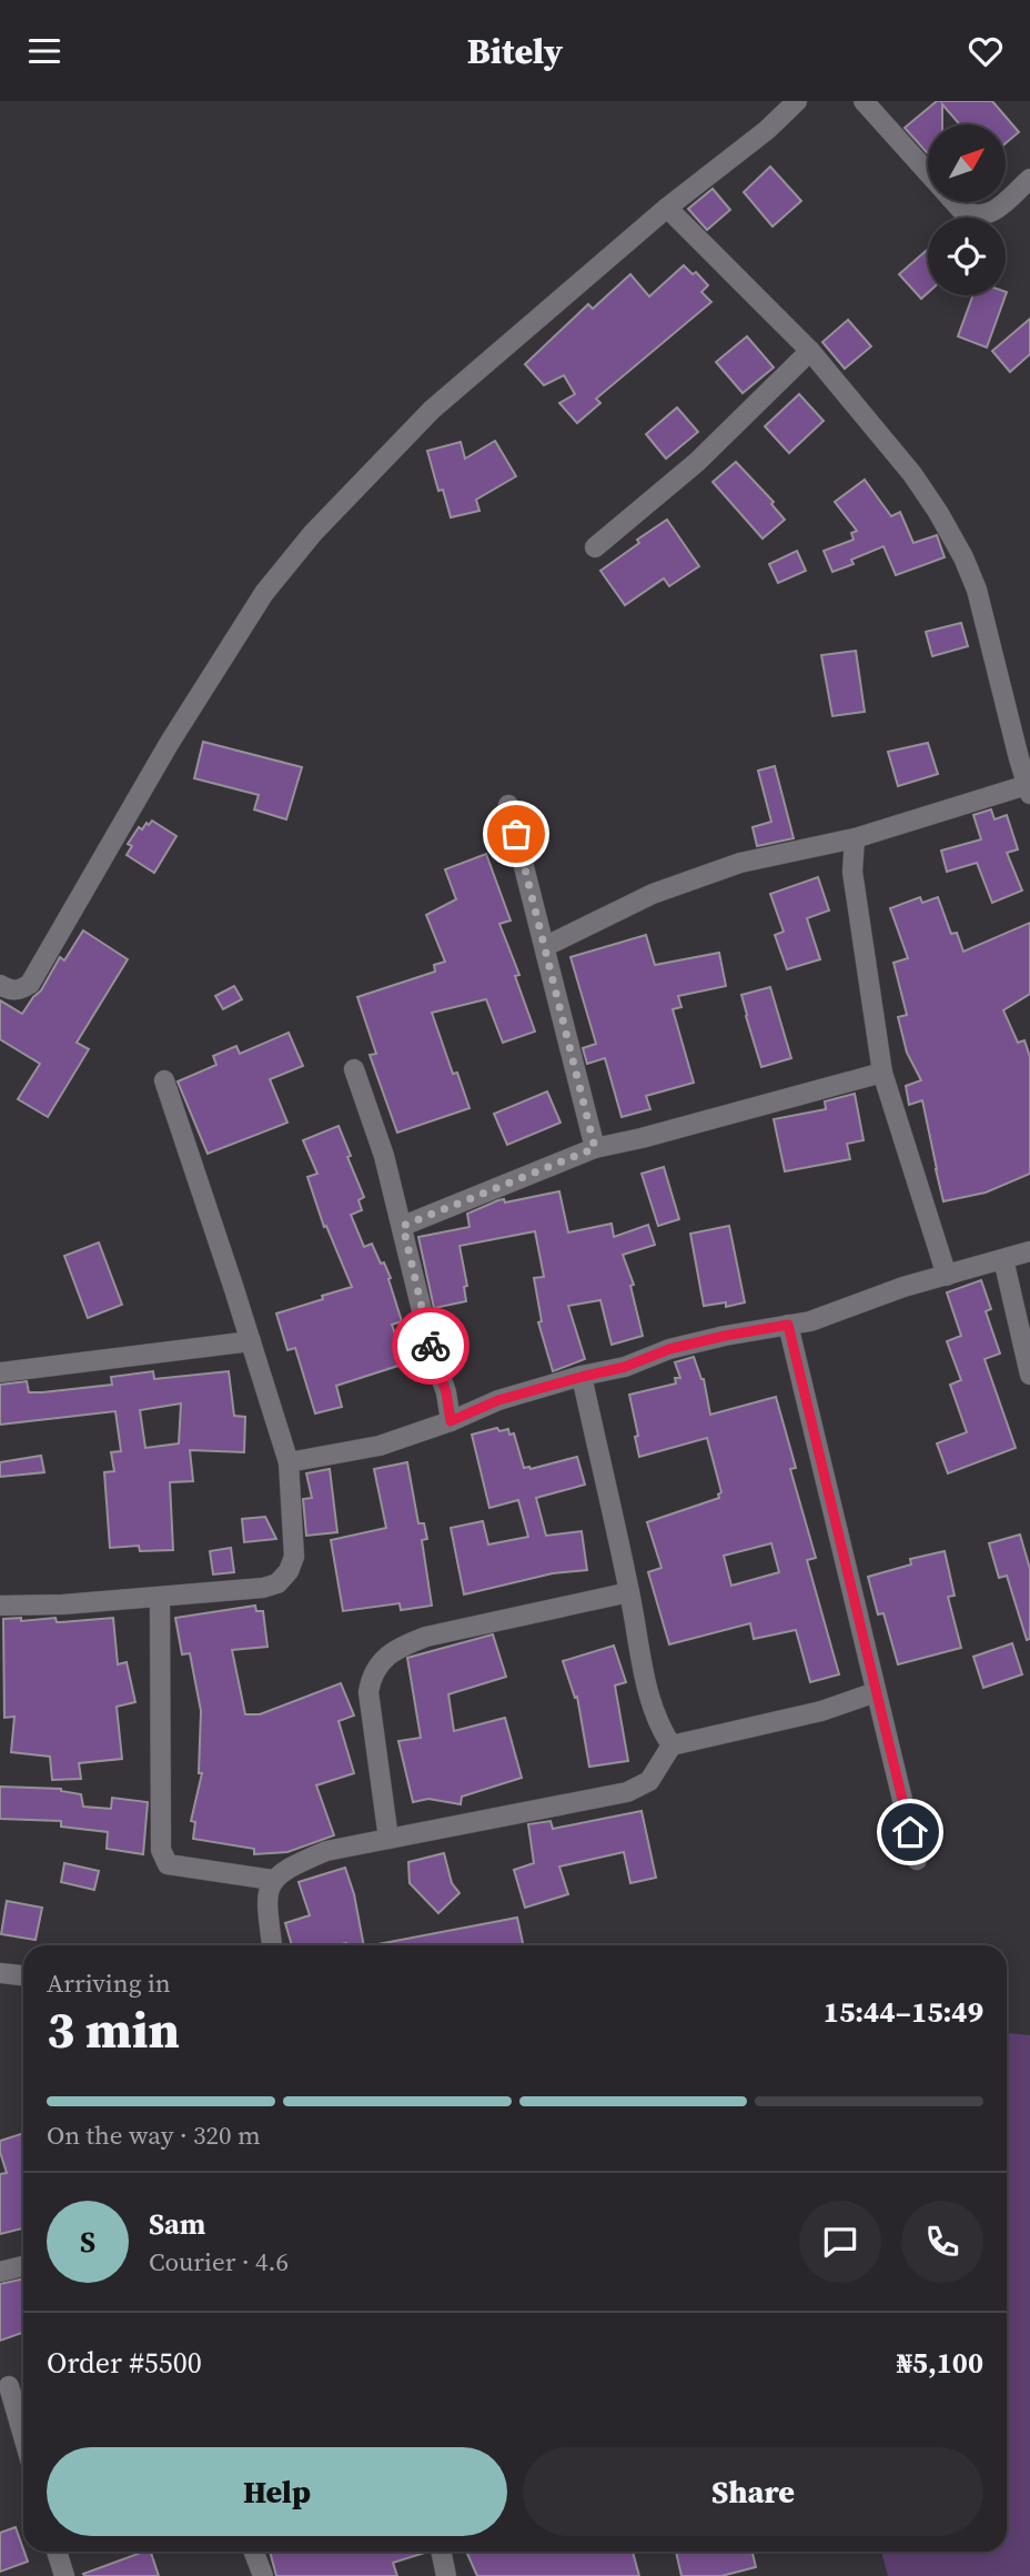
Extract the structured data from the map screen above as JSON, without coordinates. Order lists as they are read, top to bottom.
{
  "north": "top right",
  "page": {
    "header": "Bitely",
    "heading": ["3 min", "Arriving in", "15:44–15:49"],
    "panel": [
      "Sam",
      "Courier · 4.6",
      "Order #5500",
      "₦5,100"
    ],
    "bar": "On the way · 320 m",
    "round": "S",
    "buttons": ["Help", "Share"]
  }
}
